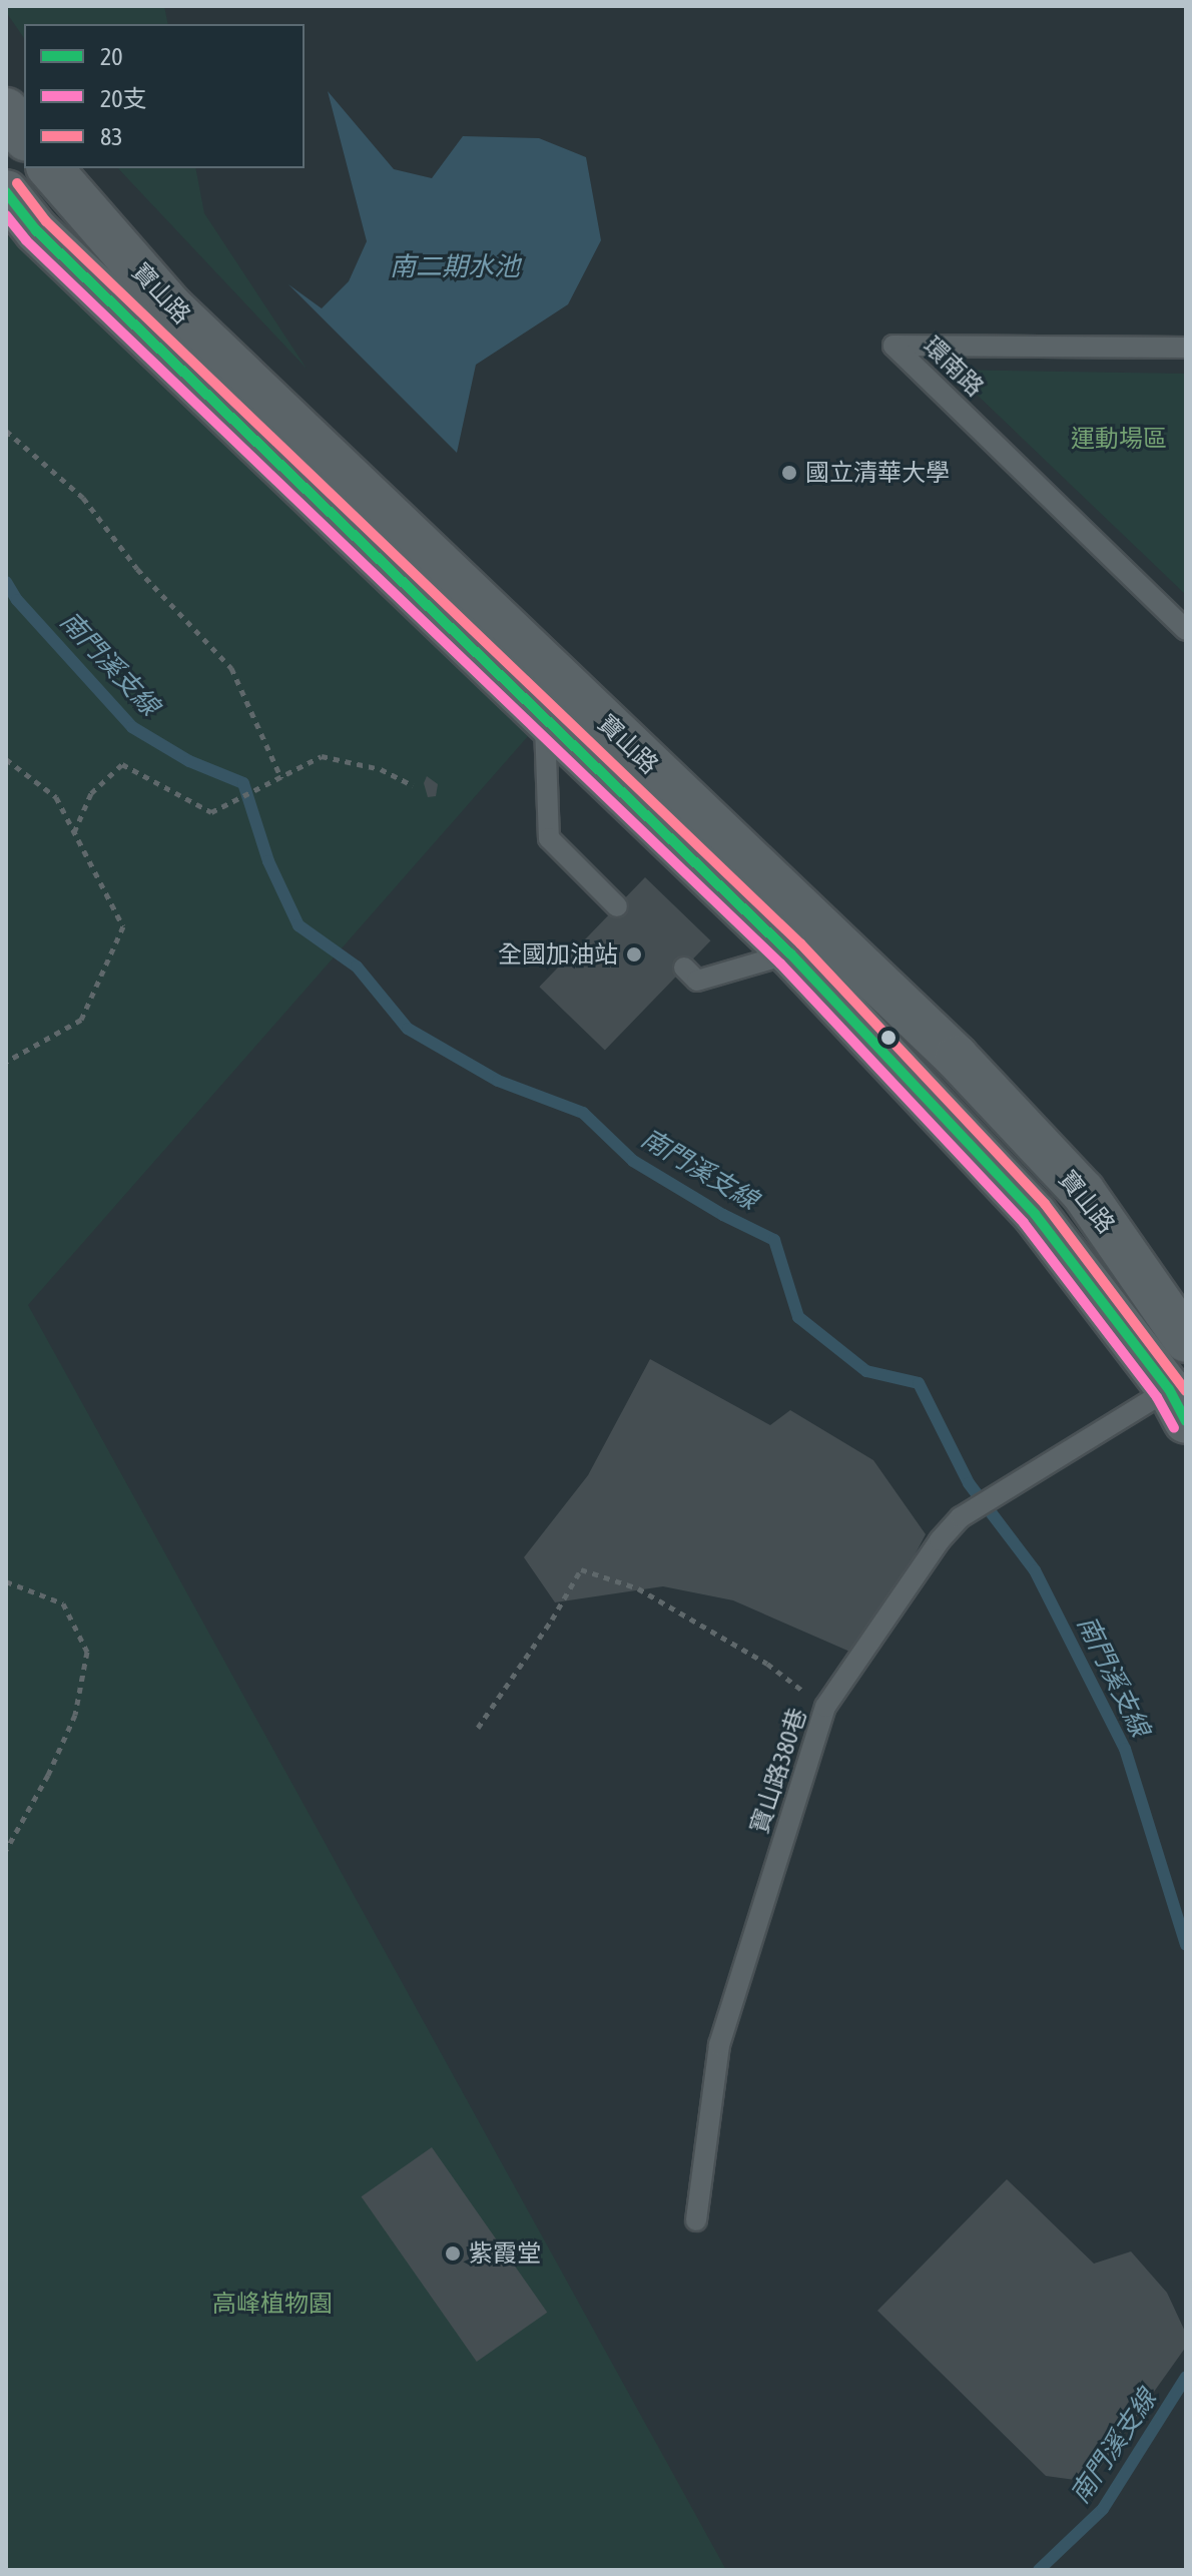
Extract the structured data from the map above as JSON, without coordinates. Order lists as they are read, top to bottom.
{
  "streets": {
    "street": ["寶山路"],
    "lane": ["環南路", "寶山路380巷"]
  },
  "crossings": [
    ["寶山路", "寶山路380巷"]
  ],
  "water": ["南二期水池", "南門溪支線"],
  "parks": ["運動場區", "高峰植物園"],
  "places": ["國立清華大學", "全國加油站", "紫霞堂"],
  "lines": ["transit line 83", "transit line 20", "transit line 20支"],
  "legend": ["20", "20支", "83"]
}
